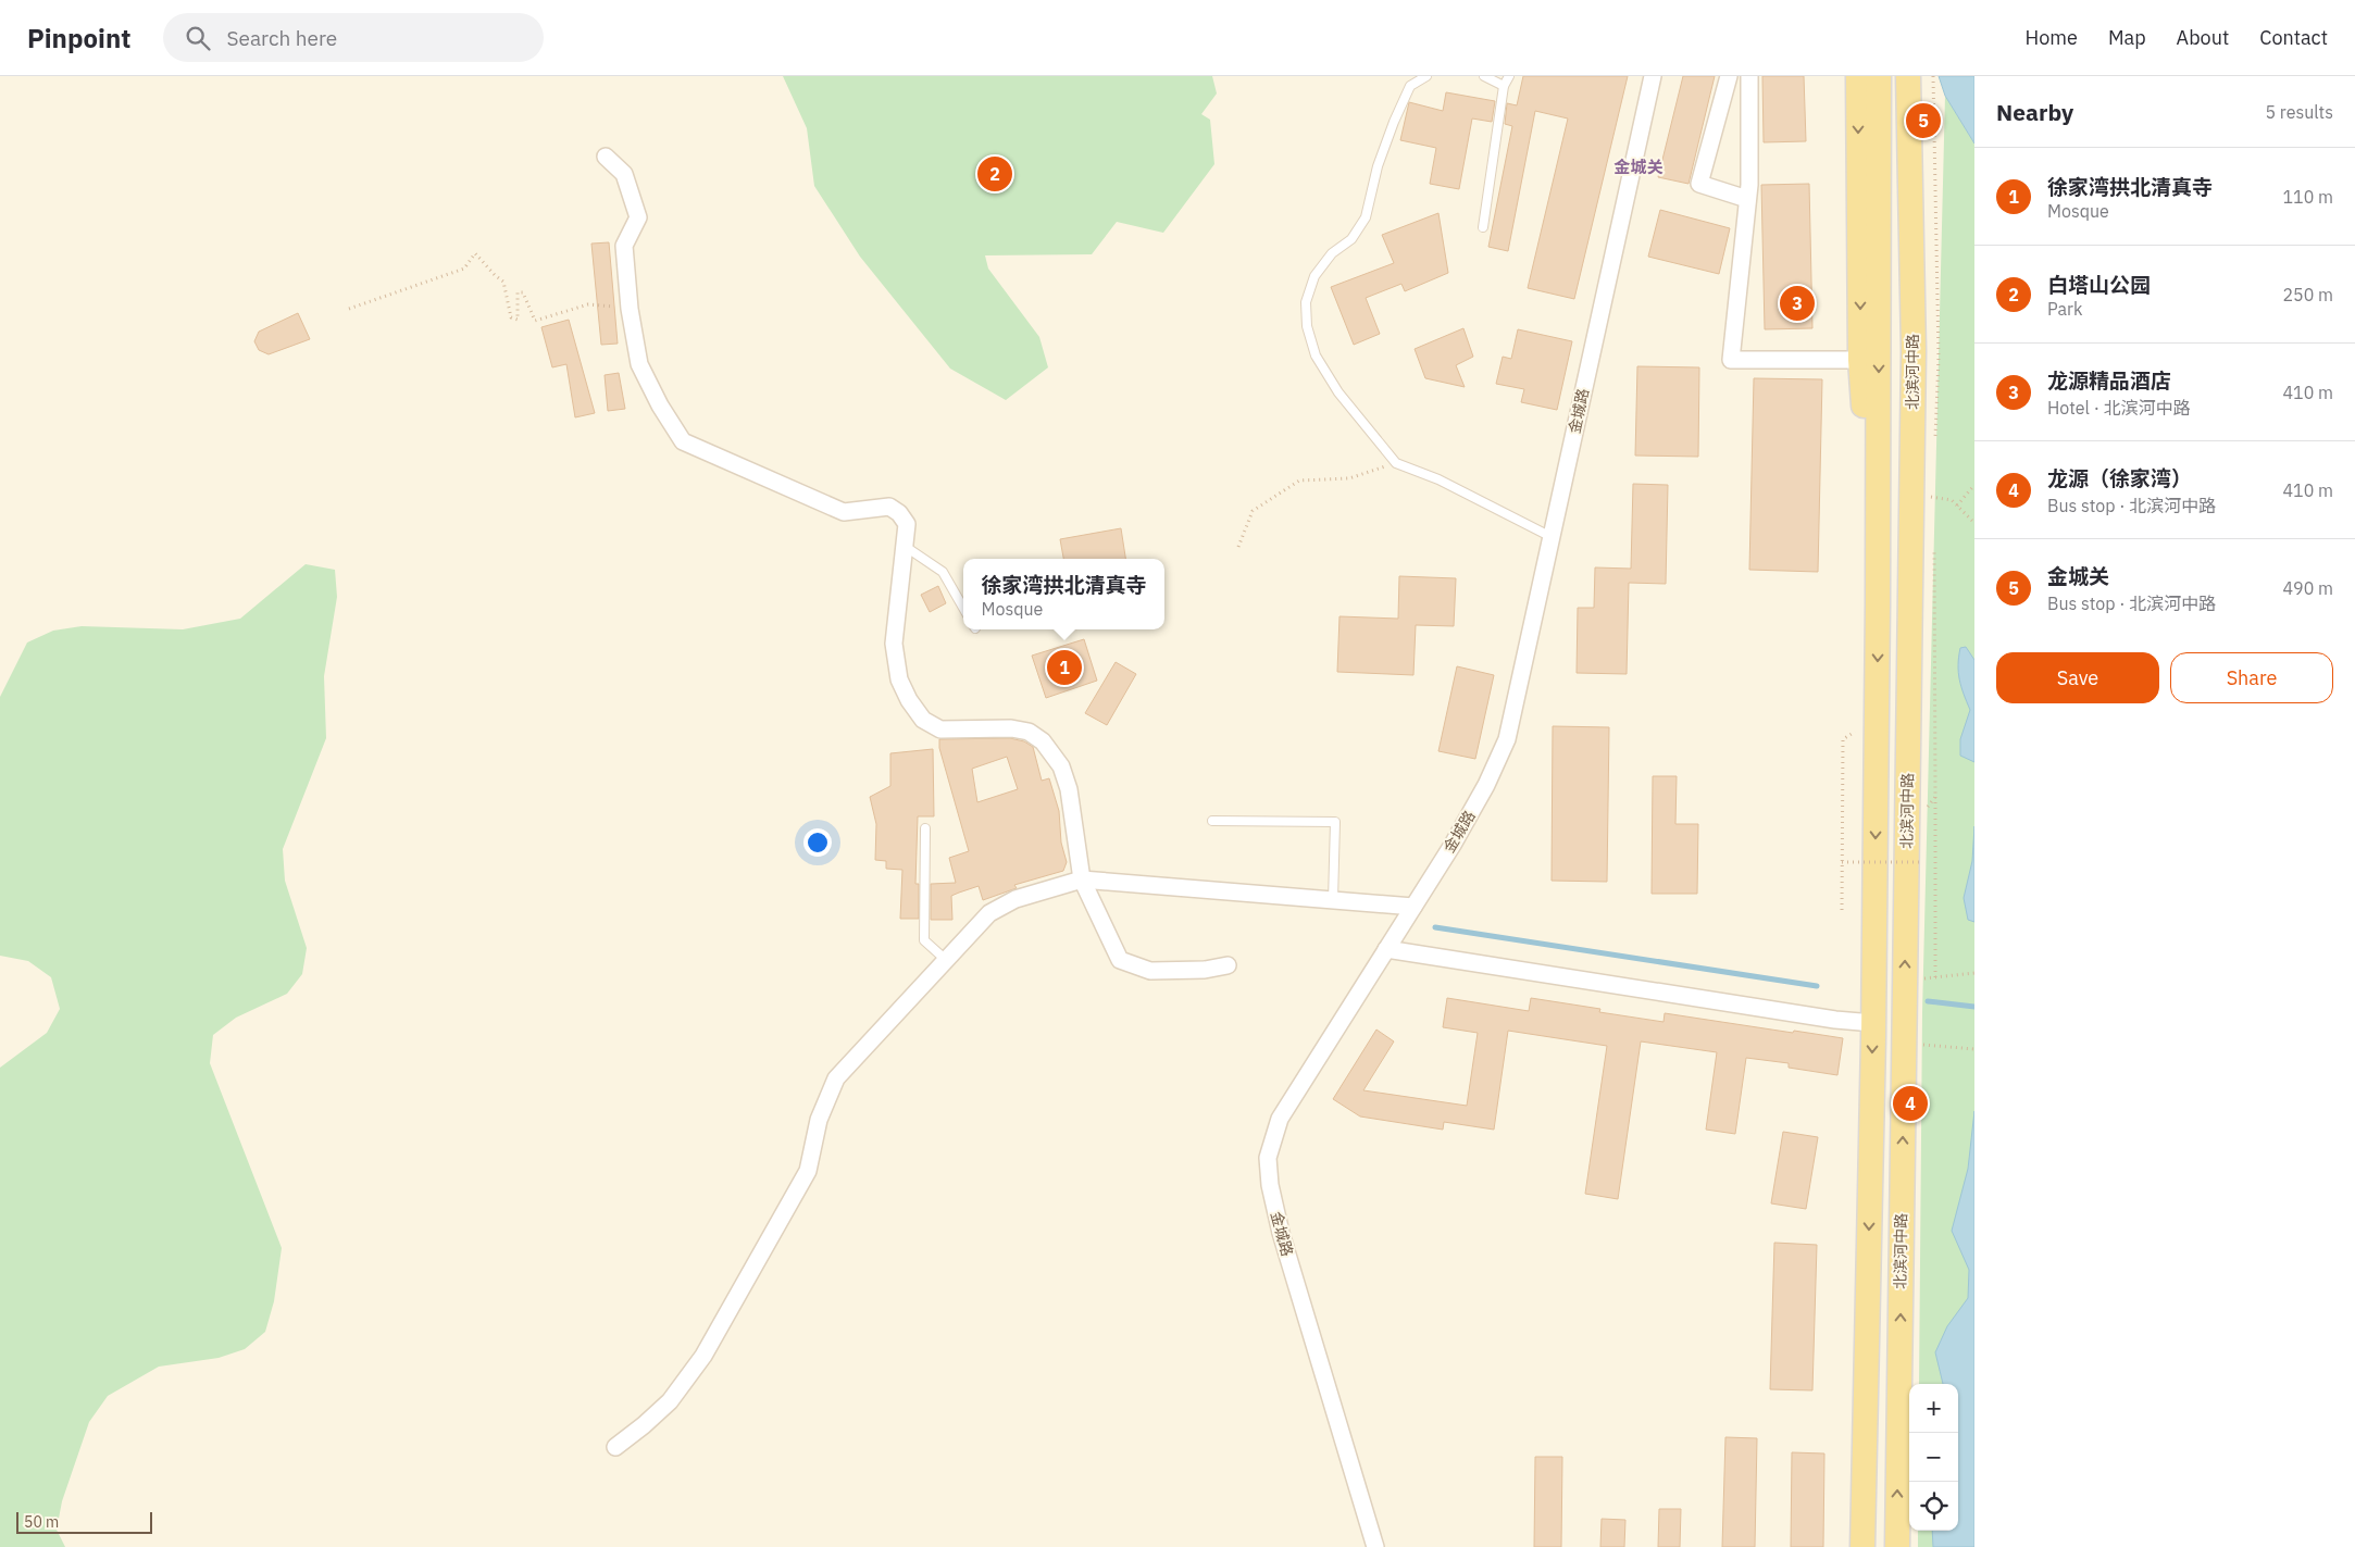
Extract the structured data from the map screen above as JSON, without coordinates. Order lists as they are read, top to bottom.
{
  "streets": {
    "main road": ["北滨河中路"],
    "street": ["金城路"]
  },
  "districts": ["金城关"],
  "scale_bar": "50 m",
  "page": {
    "header": "Pinpoint",
    "search": "Search here",
    "nav": [
      "Home",
      "Map",
      "About",
      "Contact"
    ],
    "heading": ["Nearby", "5 results"],
    "pins": [
      "5",
      "2",
      "3",
      "1",
      "4"
    ],
    "list": [
      {
        "mark": "1",
        "name": "徐家湾拱北清真寺",
        "note": "Mosque",
        "value": "110 m"
      },
      {
        "mark": "2",
        "name": "白塔山公园",
        "note": "Park",
        "value": "250 m"
      },
      {
        "mark": "3",
        "name": "龙源精品酒店",
        "note": "Hotel · 北滨河中路",
        "value": "410 m"
      },
      {
        "mark": "4",
        "name": "龙源（徐家湾）",
        "note": "Bus stop · 北滨河中路",
        "value": "410 m"
      },
      {
        "mark": "5",
        "name": "金城关",
        "note": "Bus stop · 北滨河中路",
        "value": "490 m"
      }
    ],
    "popup": ["徐家湾拱北清真寺", "Mosque"],
    "buttons": ["Save", "Share"],
    "map_buttons": ["+", "−"],
    "scale": "50 m"
  }
}
